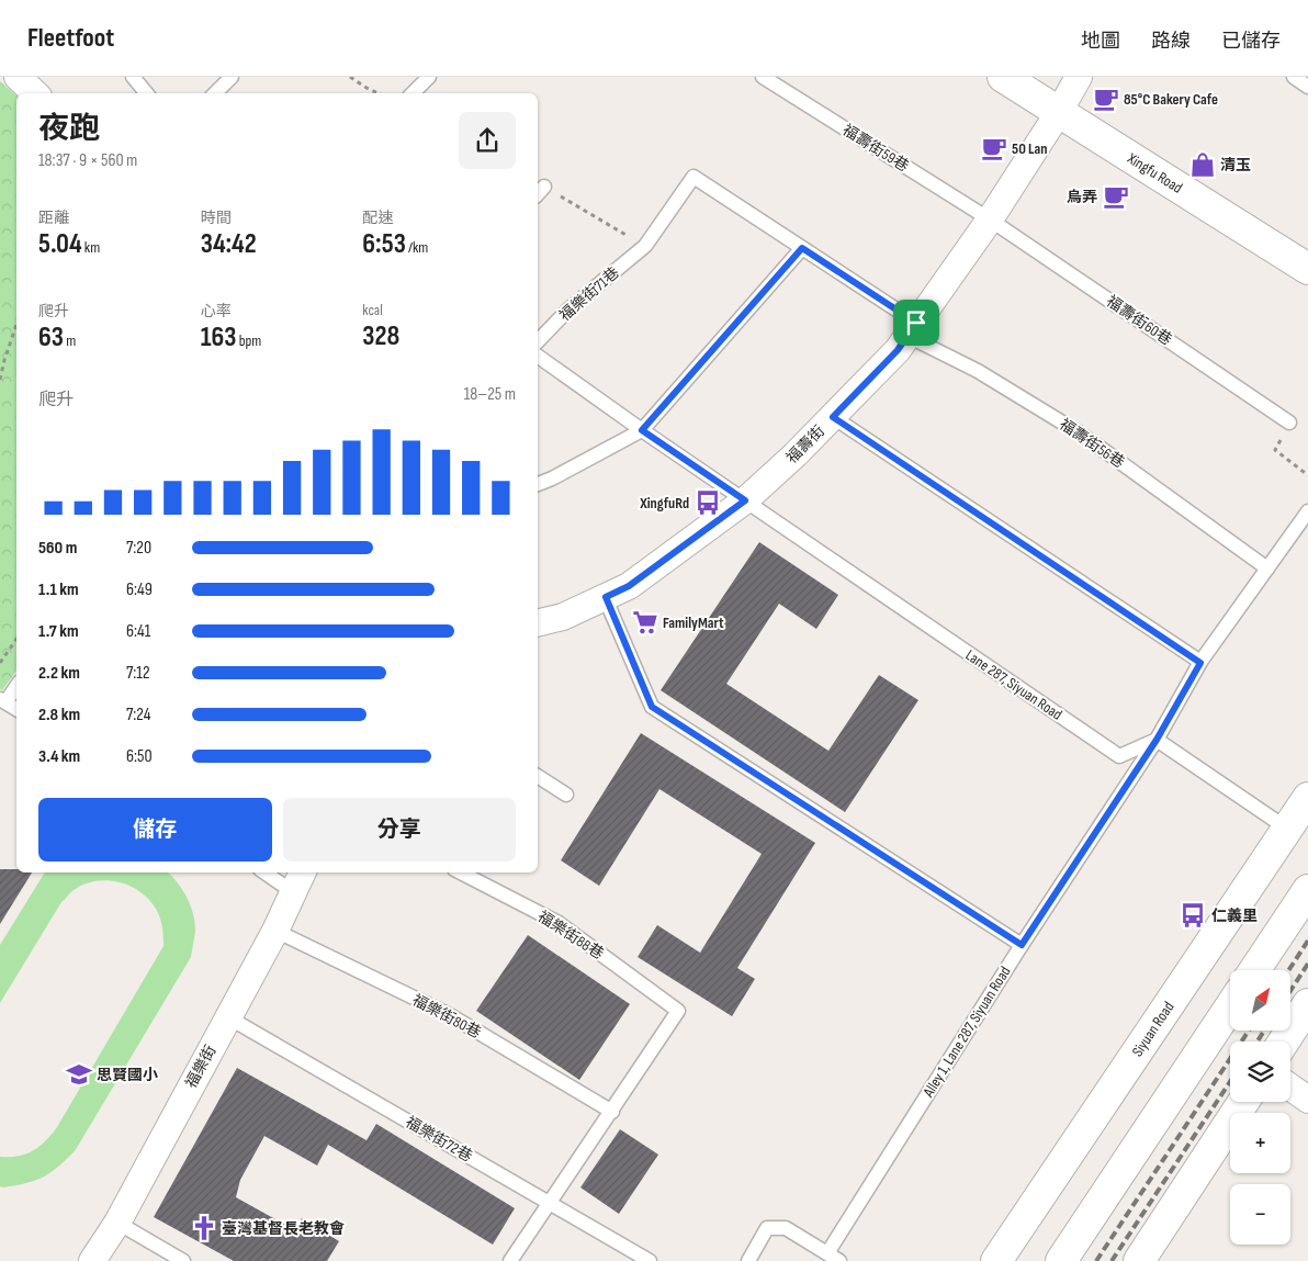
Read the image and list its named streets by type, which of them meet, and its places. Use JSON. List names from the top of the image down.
{
  "streets": {
    "main road": ["Xingfu Road", "Siyuan Road"],
    "street": ["福壽街", "福樂街"],
    "lane": [
      "福壽街59巷",
      "福樂街71巷",
      "福壽街60巷",
      "福壽街56巷",
      "Lane 287, Siyuan Road",
      "福樂街88巷",
      "福樂街80巷",
      "Alley 1, Lane 287, Siyuan Road",
      "福樂街72巷"
    ]
  },
  "crossings": [
    ["福壽街59巷", "福壽街60巷"],
    ["福壽街59巷", "福壽街"],
    ["Xingfu Road", "福壽街"],
    ["福樂街71巷", "福壽街56巷"],
    ["福壽街60巷", "福壽街"],
    ["福壽街56巷", "福壽街"],
    ["福壽街56巷", "Alley 1, Lane 287, Siyuan Road"],
    ["福壽街", "Lane 287, Siyuan Road"],
    ["Lane 287, Siyuan Road", "Alley 1, Lane 287, Siyuan Road"],
    ["福樂街88巷", "福樂街80巷"],
    ["福樂街80巷", "福樂街"],
    ["福樂街", "福樂街72巷"]
  ],
  "places": {
    "cafe": ["85°C Bakery Cafe", "50 Lan", "烏弄"],
    "shop": ["清玉"],
    "bus stop": ["XingfuRd", "仁義里"],
    "supermarket": ["FamilyMart"],
    "school or university": ["思賢國小"],
    "church": ["臺灣基督長老教會"]
  },
  "north": "top right",
  "page": {
    "header": "Fleetfoot",
    "nav": ["地圖", "路線", "已儲存"],
    "heading": ["夜跑", "18:37 · 9 × 560 m"],
    "stats": [
      ["距離", "5.04 km"],
      ["時間", "34:42"],
      ["配速", "6:53 /km"],
      ["爬升", "63 m"],
      ["心率", "163 bpm"],
      ["kcal", "328"]
    ],
    "chart": ["爬升", "18–25 m"],
    "list": [
      {
        "name": "560 m",
        "note": "7:20"
      },
      {
        "name": "1.1 km",
        "note": "6:49"
      },
      {
        "name": "1.7 km",
        "note": "6:41"
      },
      {
        "name": "2.2 km",
        "note": "7:12"
      },
      {
        "name": "2.8 km",
        "note": "7:24"
      },
      {
        "name": "3.4 km",
        "note": "6:50"
      }
    ],
    "buttons": ["儲存", "分享"],
    "map_buttons": ["+", "−"]
  }
}
